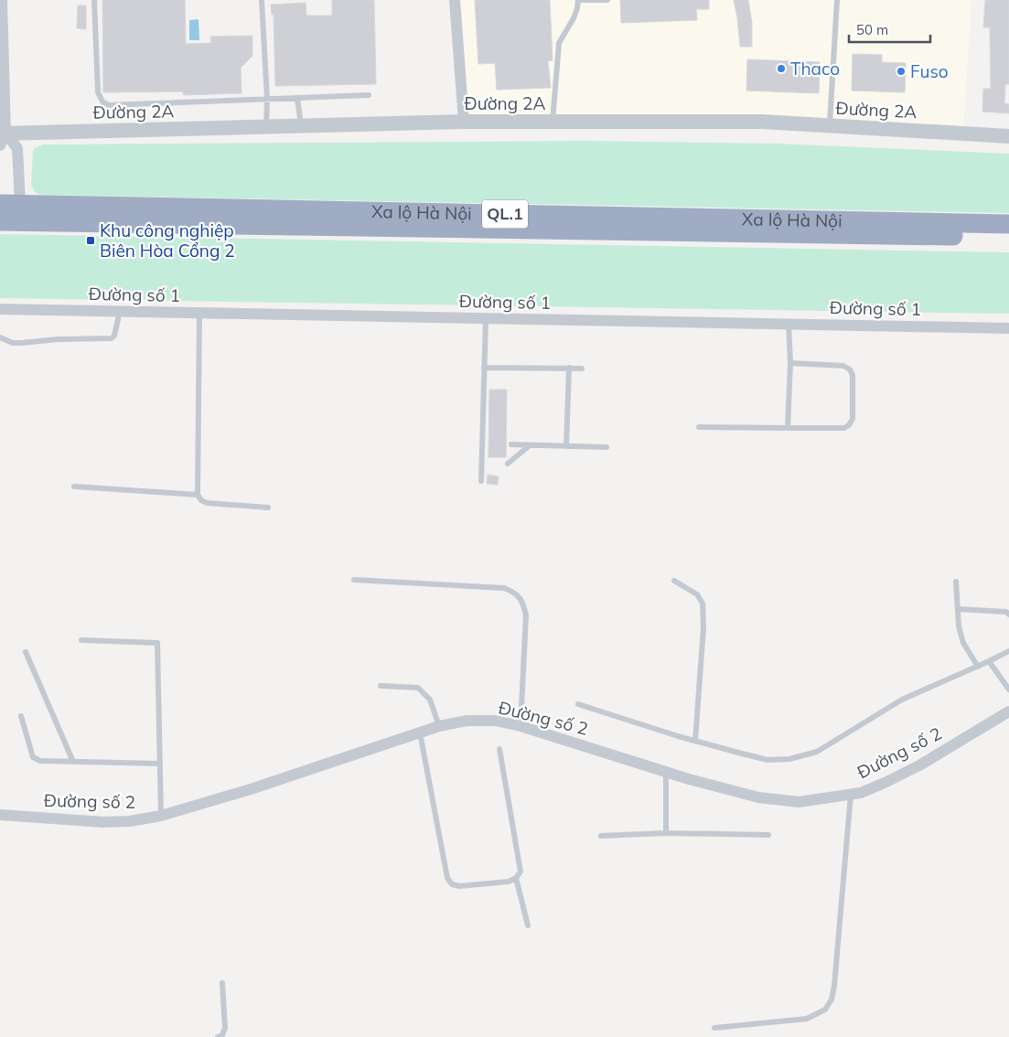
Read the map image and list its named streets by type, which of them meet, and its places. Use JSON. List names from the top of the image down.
{
  "streets": {
    "highway": ["Xa lộ Hà Nội", "QL.1"],
    "street": ["Đường 2A", "Đường số 1", "Đường số 2"]
  },
  "places": {
    "other": ["Thaco", "Fuso"],
    "transit": ["Khu công nghiệp Biên Hòa Cổng 2"]
  },
  "scale_bar": "50 m"
}
